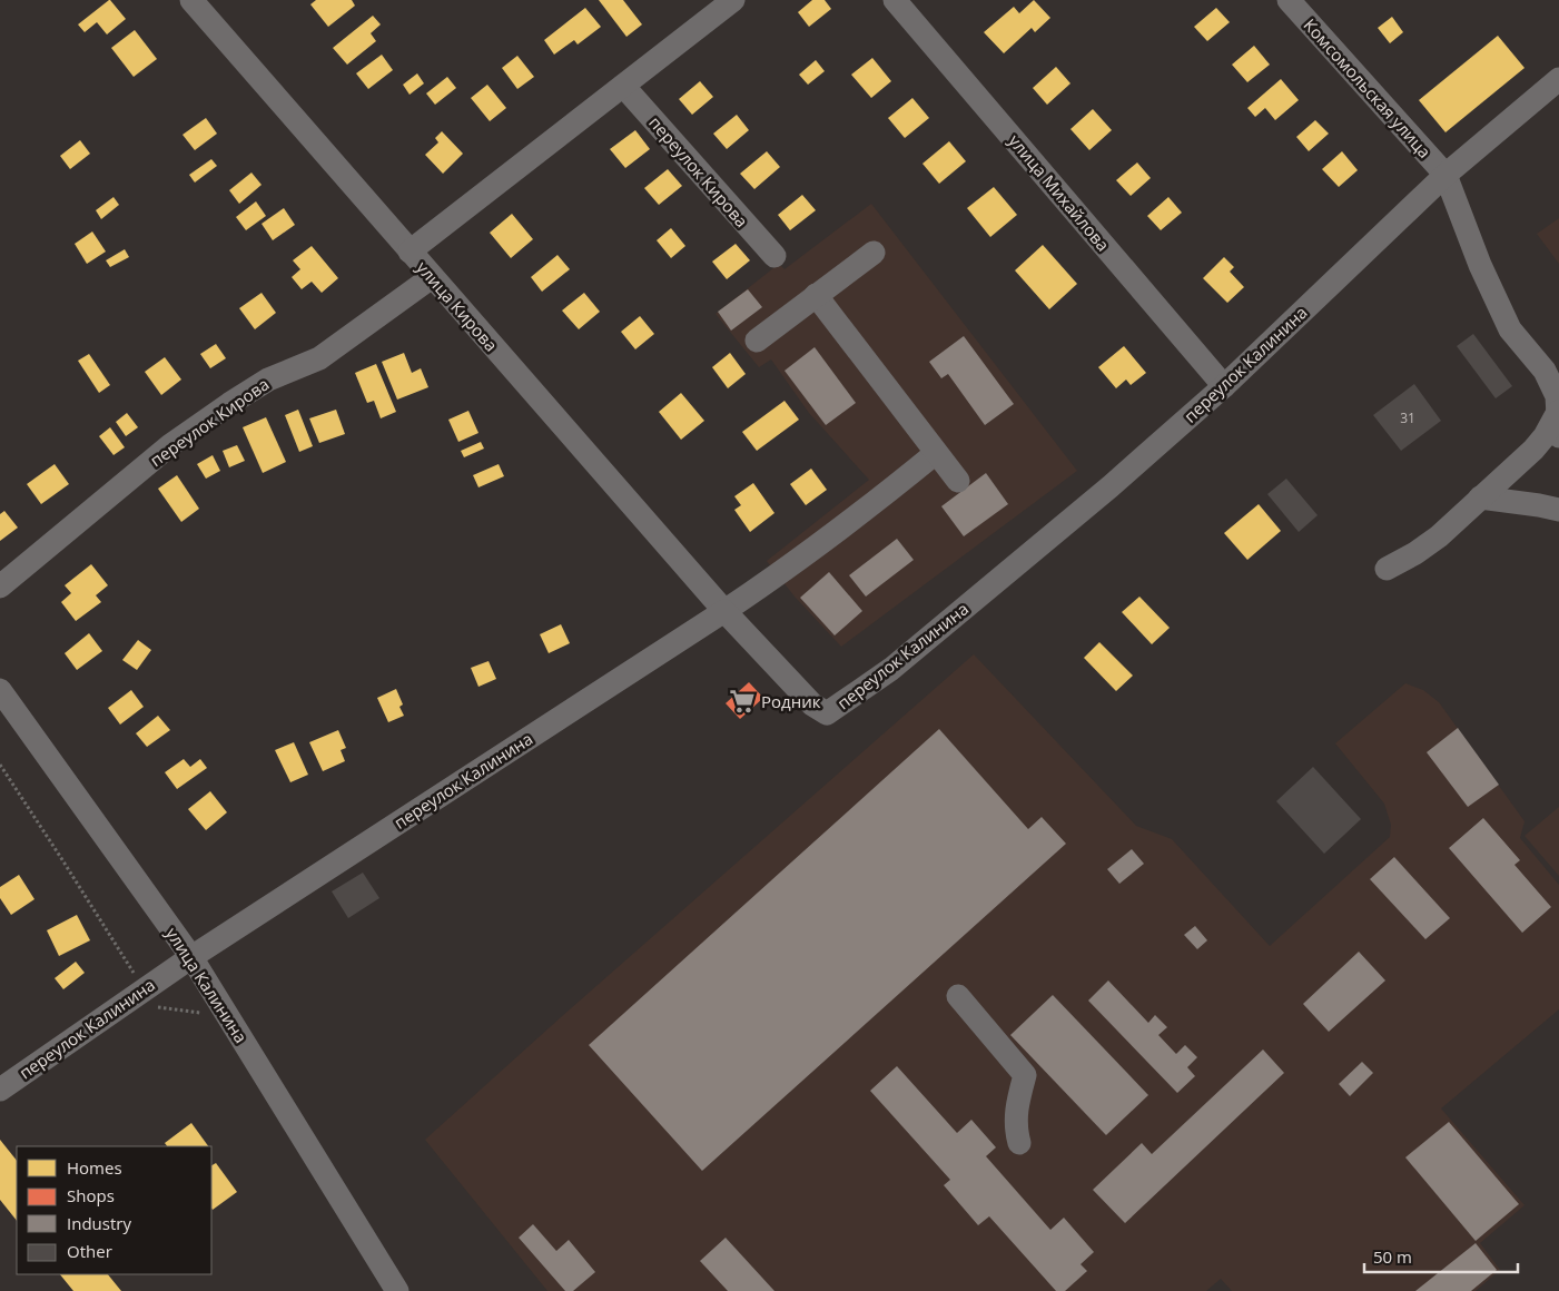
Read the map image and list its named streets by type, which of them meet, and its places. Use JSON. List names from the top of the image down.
{
  "streets": {
    "street": [
      "Комсомольская улица",
      "переулок Кирова",
      "улица Михайлова",
      "улица Кирова",
      "переулок Калинина",
      "улица Калинина"
    ]
  },
  "crossings": [
    ["Комсомольская улица", "переулок Калинина"],
    ["переулок Кирова", "улица Кирова"],
    ["улица Михайлова", "переулок Калинина"],
    ["улица Кирова", "переулок Калинина"],
    ["переулок Калинина", "улица Калинина"]
  ],
  "places": {
    "supermarket": ["Родник"]
  },
  "house_numbers": ["31"],
  "legend": [
    "Homes",
    "Shops",
    "Industry",
    "Other"
  ],
  "scale_bar": "50 m"
}
